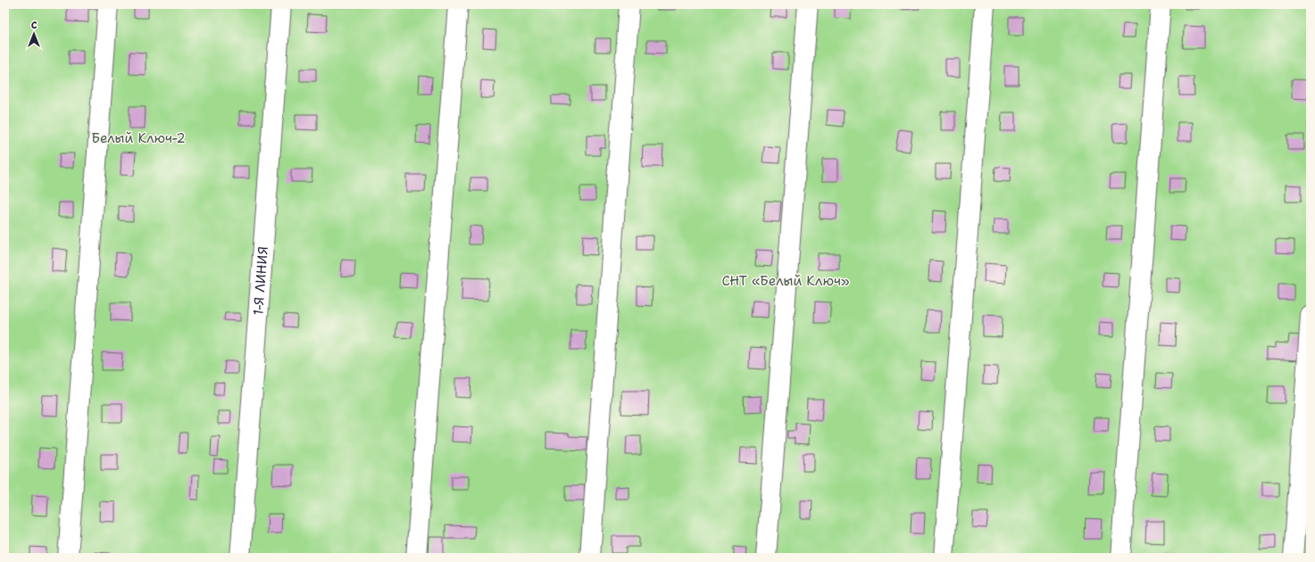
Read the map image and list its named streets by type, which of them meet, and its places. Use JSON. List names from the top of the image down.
{
  "streets": {
    "street": ["1-Я ЛИНИЯ"]
  },
  "parks": ["Белый Ключ-2", "СНТ «Белый Ключ»"],
  "north": "top"
}
